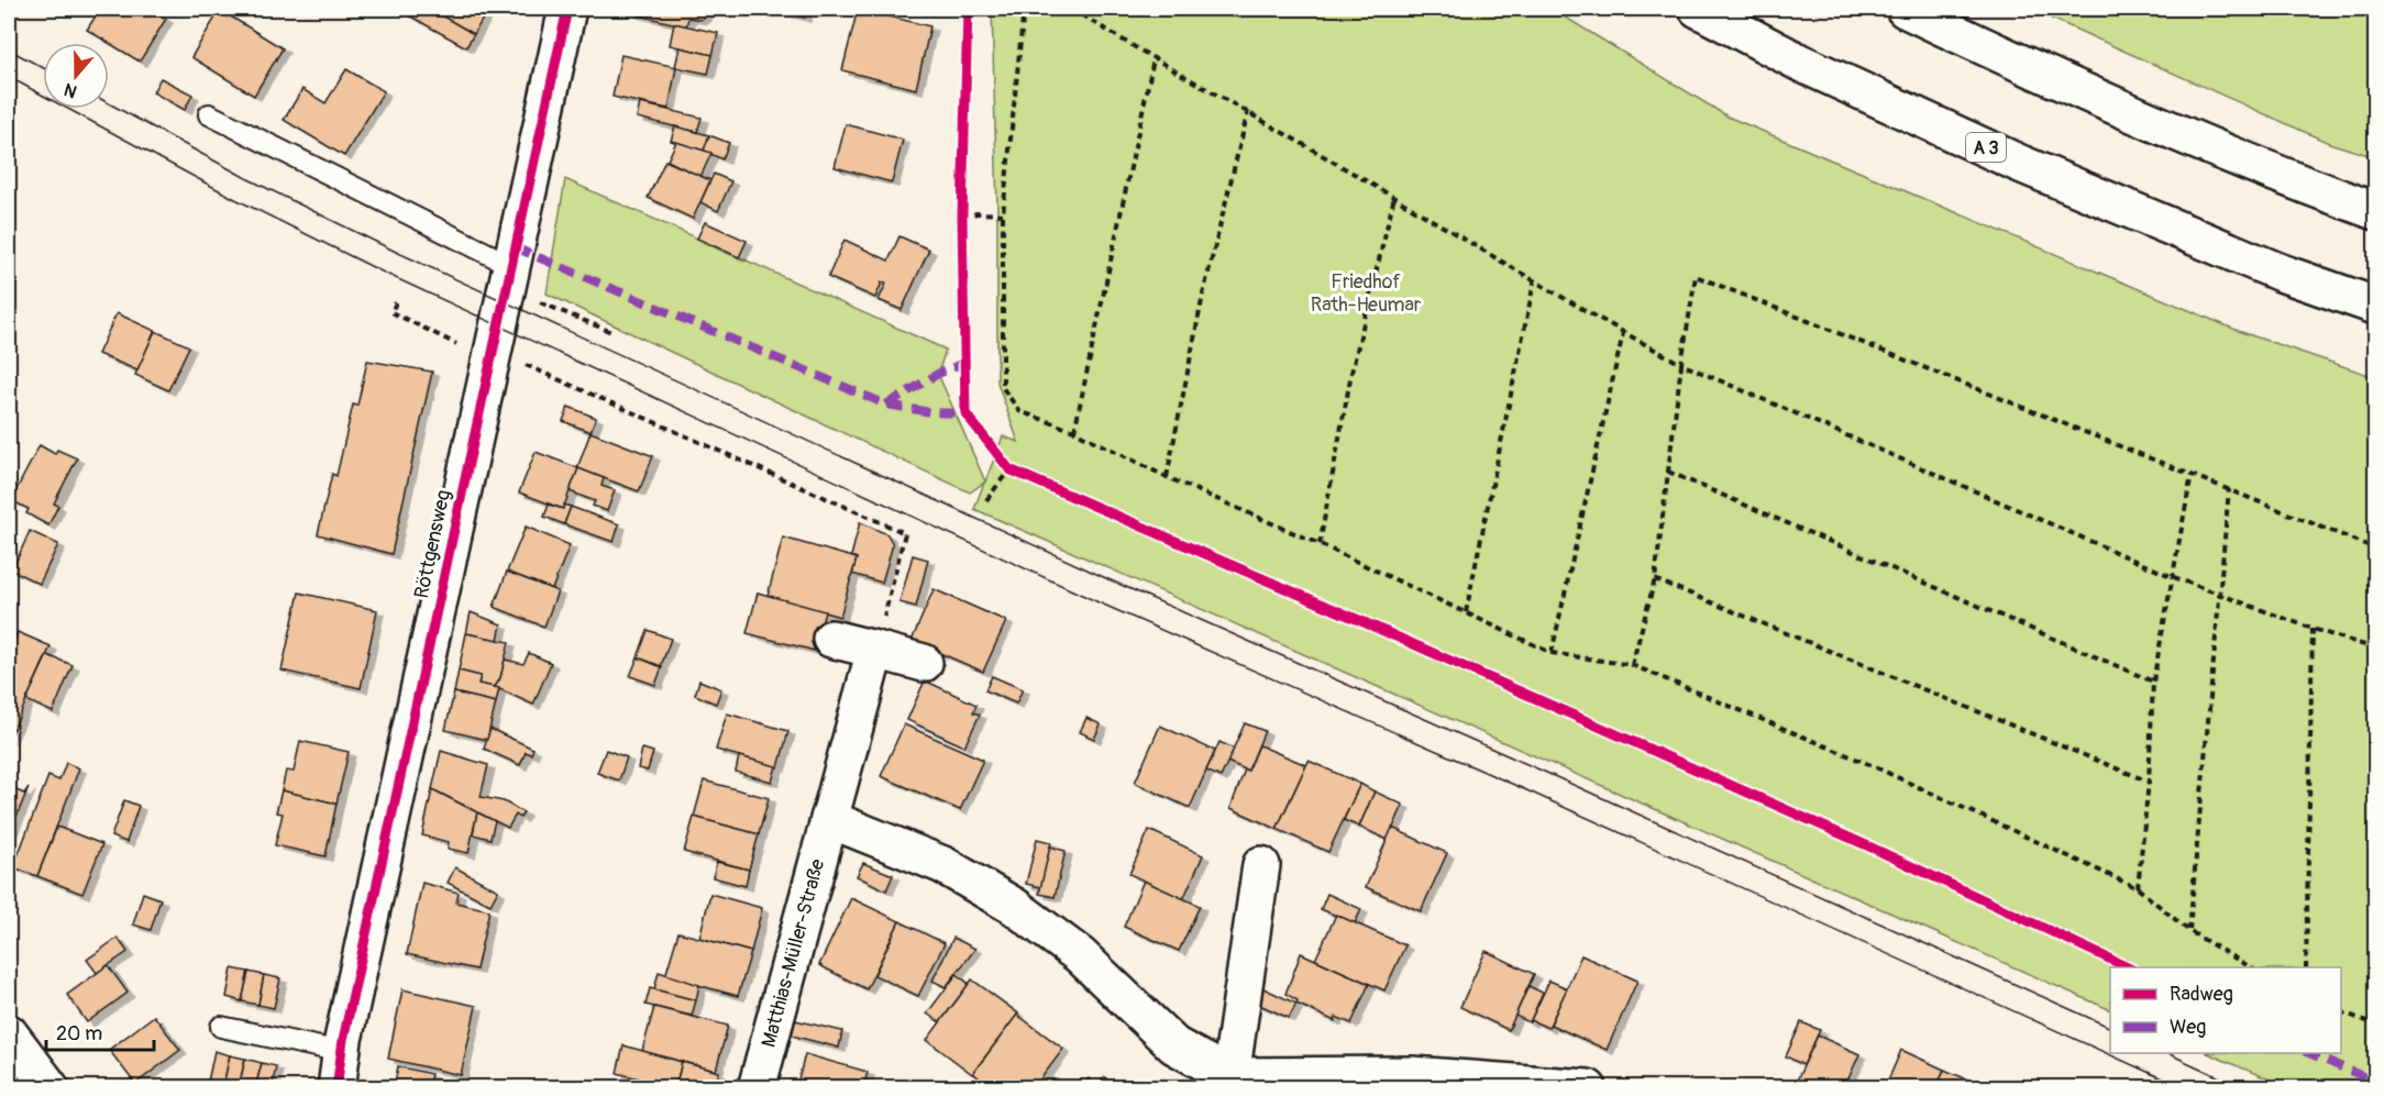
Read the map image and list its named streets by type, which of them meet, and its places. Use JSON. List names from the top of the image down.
{
  "streets": {
    "main road": ["A 3", "Röttgensweg", "Matthias-Müller-Straße"]
  },
  "parks": ["Friedhof Rath-Heumar"],
  "legend": ["Radweg", "Weg"],
  "scale_bar": "20 m",
  "north": "bottom"
}
